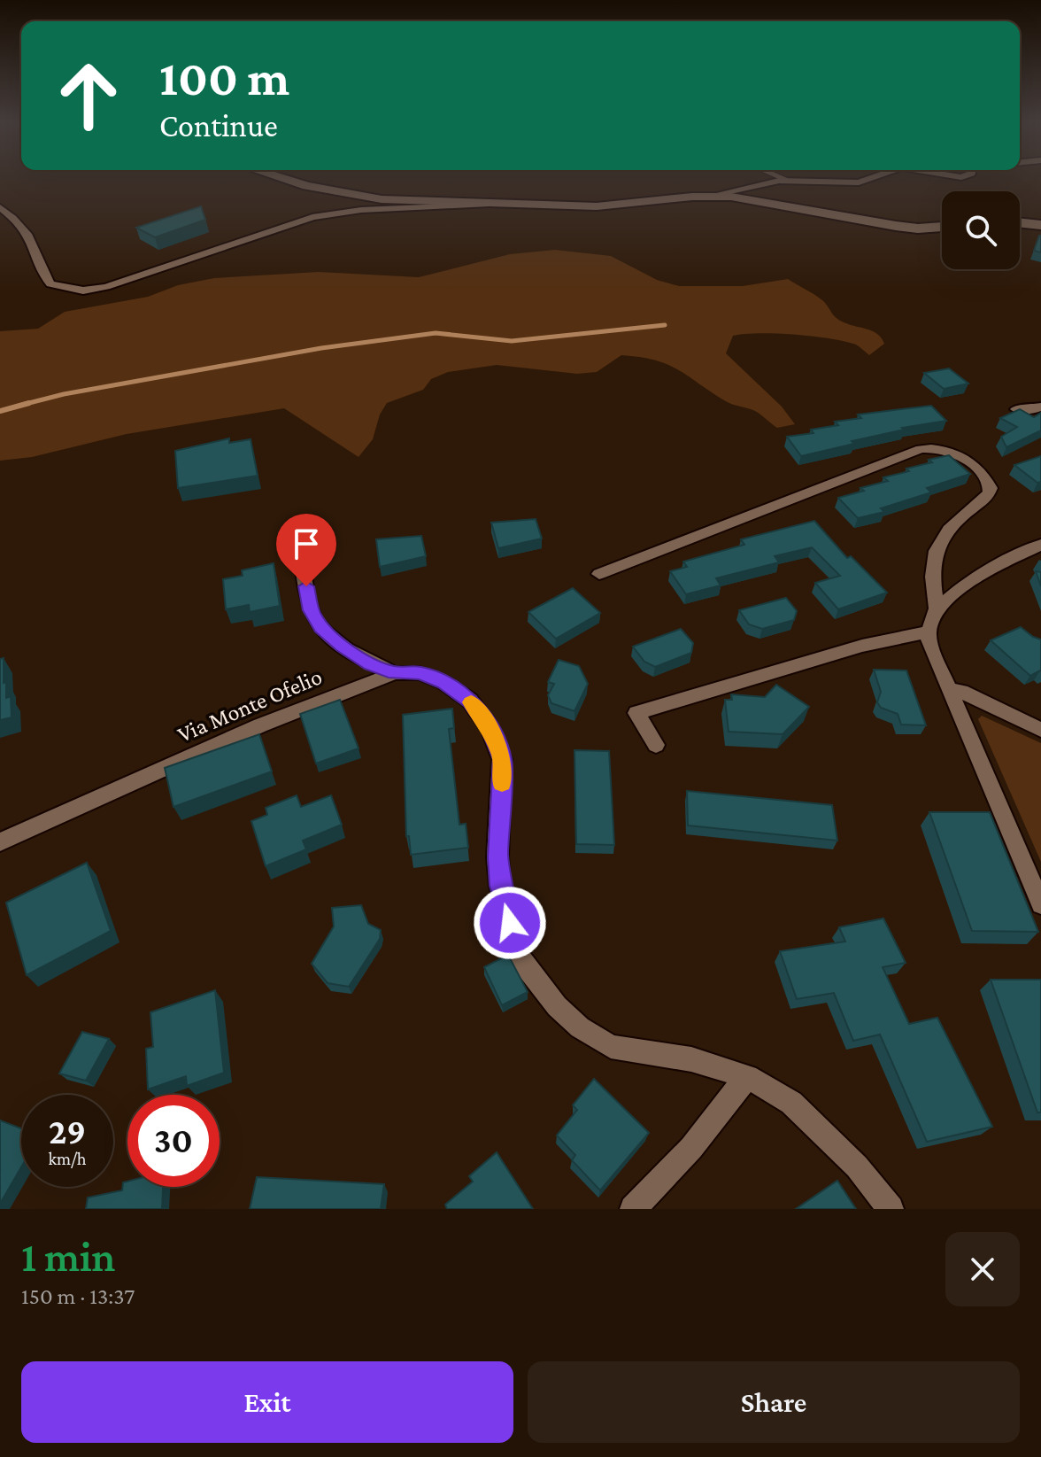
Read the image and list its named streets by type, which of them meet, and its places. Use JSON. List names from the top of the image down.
{
  "streets": {
    "street": ["Via Monte Ofelio"]
  },
  "page": {
    "turn": ["100 m", "Continue"],
    "speed": "29 km/h",
    "limit": "30",
    "heading": ["1 min", "150 m · 13:37"],
    "buttons": ["Exit", "Share"]
  }
}
